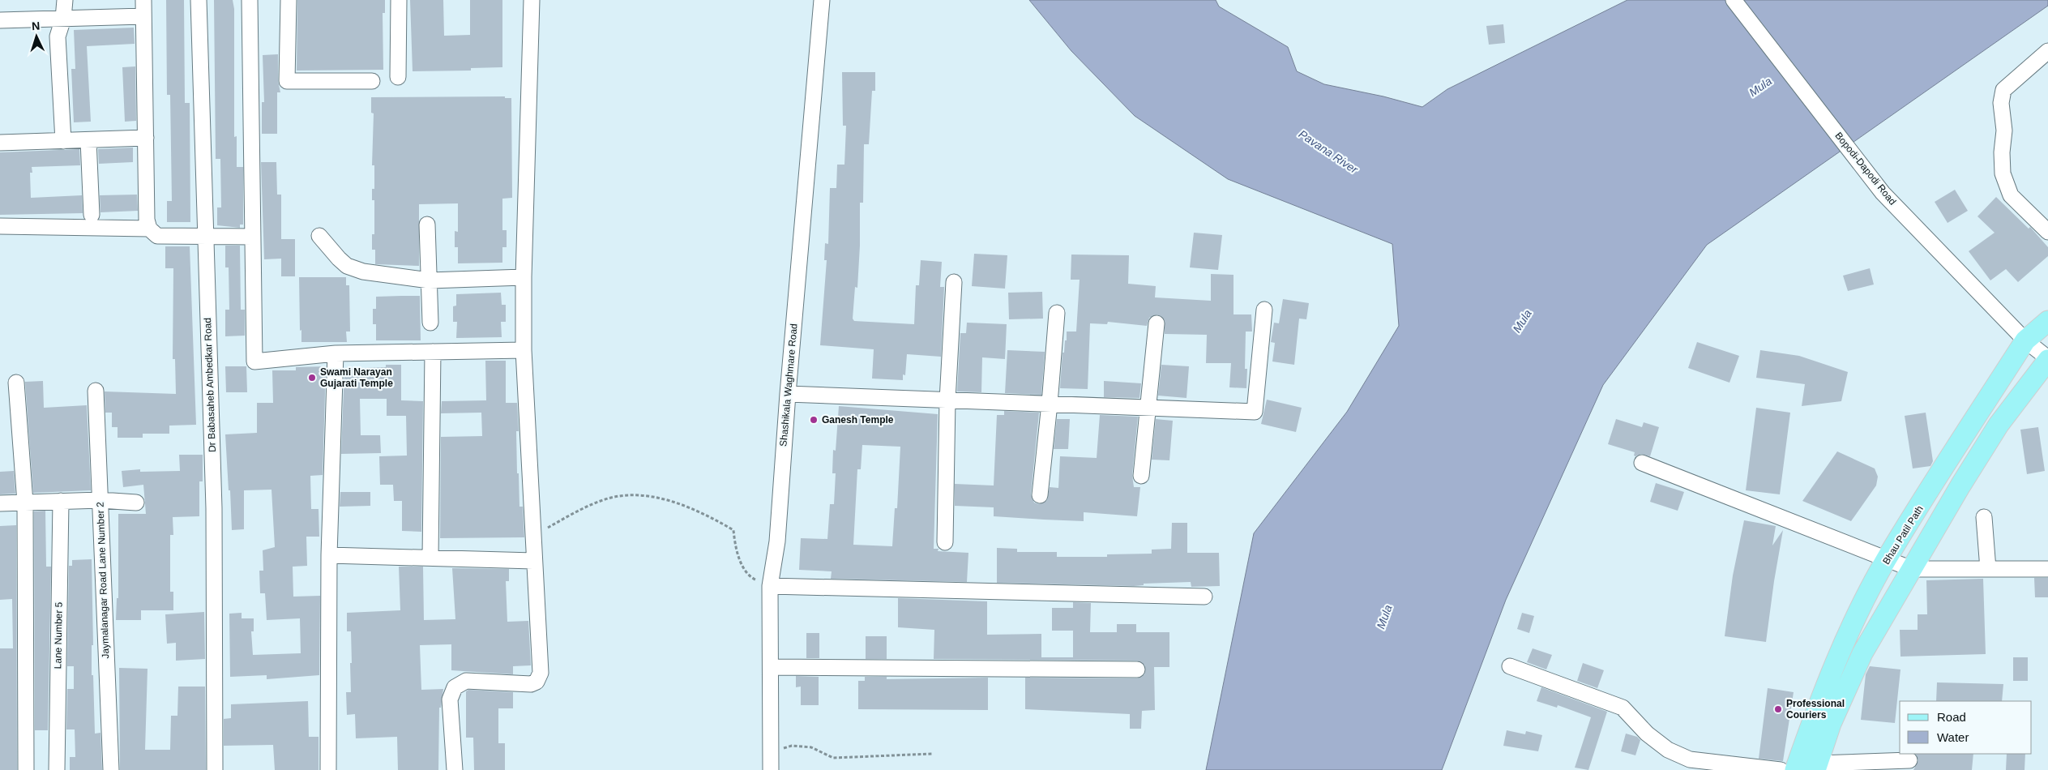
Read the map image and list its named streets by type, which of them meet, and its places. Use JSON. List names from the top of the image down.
{
  "streets": {
    "main road": ["Bhau Patil Path"],
    "street": [
      "Bopodi-Dapodi Road",
      "Dr Babasaheb Ambedkar Road",
      "Shashikala Waghmare Road",
      "Jaymalanagar Road Lane Number 2",
      "Lane Number 5"
    ]
  },
  "crossings": [
    ["Bopodi-Dapodi Road", "Bhau Patil Path"]
  ],
  "water": ["Mula", "Pavana River"],
  "places": ["Swami Narayan Gujarati Temple", "Ganesh Temple", "Professional Couriers"],
  "legend": ["Road", "Water"],
  "north": "top"
}
